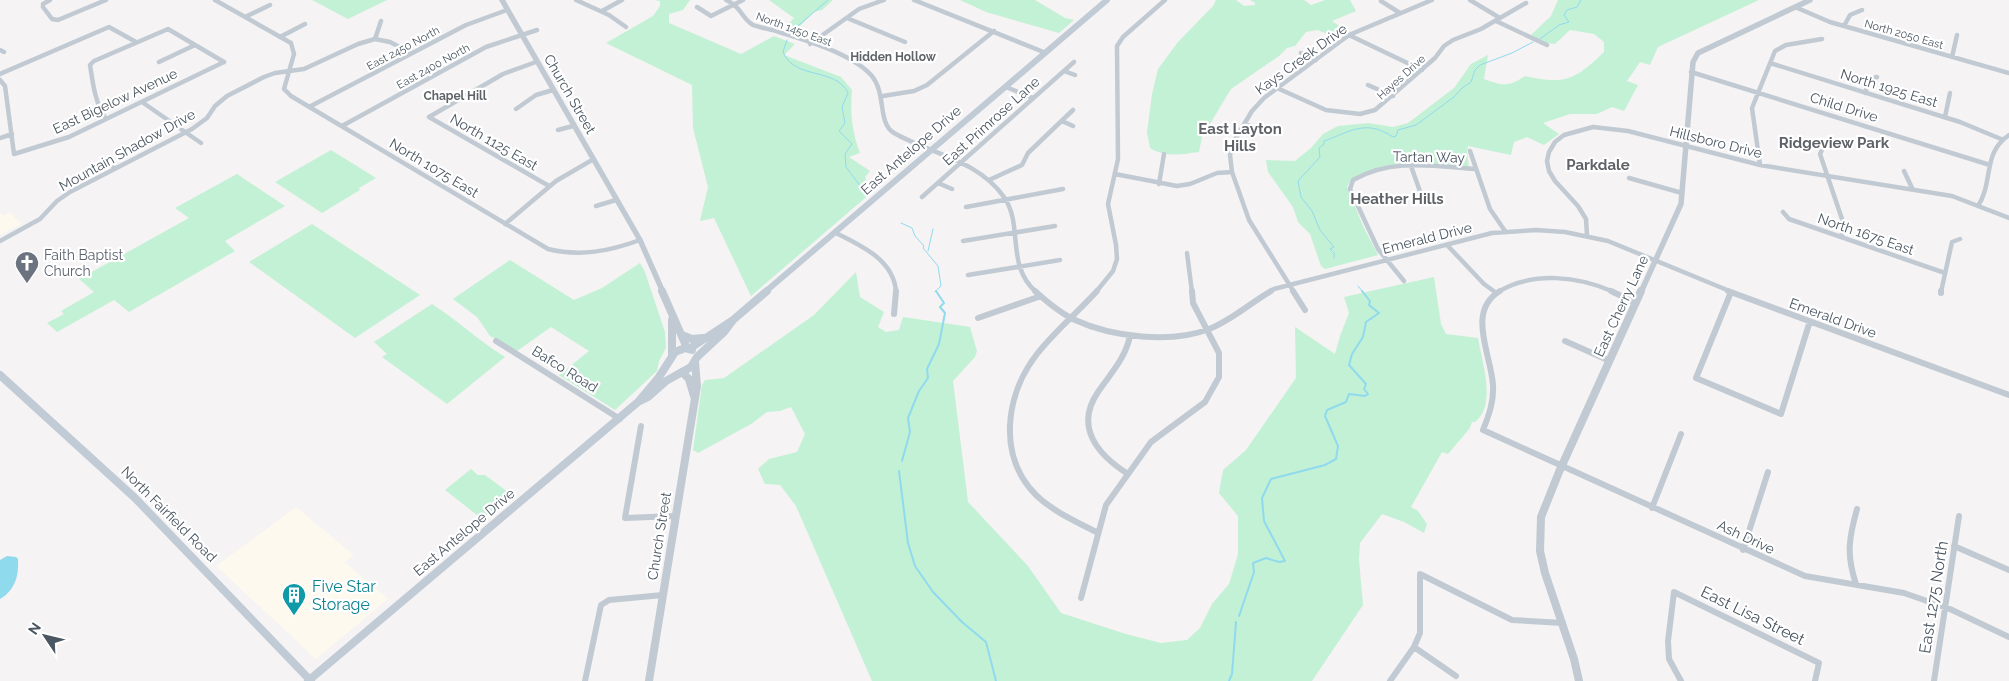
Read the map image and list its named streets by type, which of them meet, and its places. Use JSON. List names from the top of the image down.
{
  "streets": {
    "main road": ["East Antelope Drive", "North Fairfield Road"],
    "street": [
      "North 1450 East",
      "North 2050 East",
      "East 2450 North",
      "Kays Creek Drive",
      "East 2400 North",
      "Hayes Drive",
      "North 1925 East",
      "Church Street",
      "East Bigelow Avenue",
      "Child Drive",
      "East Primrose Lane",
      "North 1125 East",
      "Hillsboro Drive",
      "Mountain Shadow Drive",
      "Tartan Way",
      "North 1075 East",
      "North 1675 East",
      "Emerald Drive",
      "East Cherry Lane",
      "Bafco Road",
      "Ash Drive",
      "East 1275 North",
      "East Lisa Street"
    ]
  },
  "crossings": [
    ["North 2050 East", "East Cherry Lane"],
    ["East 2450 North", "Church Street"],
    ["East 2450 North", "North 1075 East"],
    ["Kays Creek Drive", "Hayes Drive"],
    ["Kays Creek Drive", "Emerald Drive"],
    ["East 2400 North", "Church Street"],
    ["East 2400 North", "North 1075 East"],
    ["Church Street", "North 1125 East"],
    ["Church Street", "East Antelope Drive"],
    ["Church Street", "North 1075 East"],
    ["Child Drive", "East Cherry Lane"],
    ["East Primrose Lane", "Emerald Drive"],
    ["Hillsboro Drive", "Emerald Drive"],
    ["Hillsboro Drive", "East Cherry Lane"],
    ["Mountain Shadow Drive", "North 1075 East"],
    ["East Antelope Drive", "Emerald Drive"],
    ["East Antelope Drive", "Bafco Road"],
    ["East Antelope Drive", "North Fairfield Road"],
    ["Tartan Way", "Emerald Drive"],
    ["Emerald Drive", "East Cherry Lane"],
    ["East Cherry Lane", "Ash Drive"],
    ["Ash Drive", "East 1275 North"]
  ],
  "districts": [
    "Hidden Hollow",
    "Chapel Hill",
    "East Layton Hills",
    "Ridgeview Park",
    "Parkdale",
    "Heather Hills"
  ],
  "places": {
    "church": ["Faith Baptist Church"],
    "building": ["Five Star Storage"]
  },
  "north": "top left"
}
